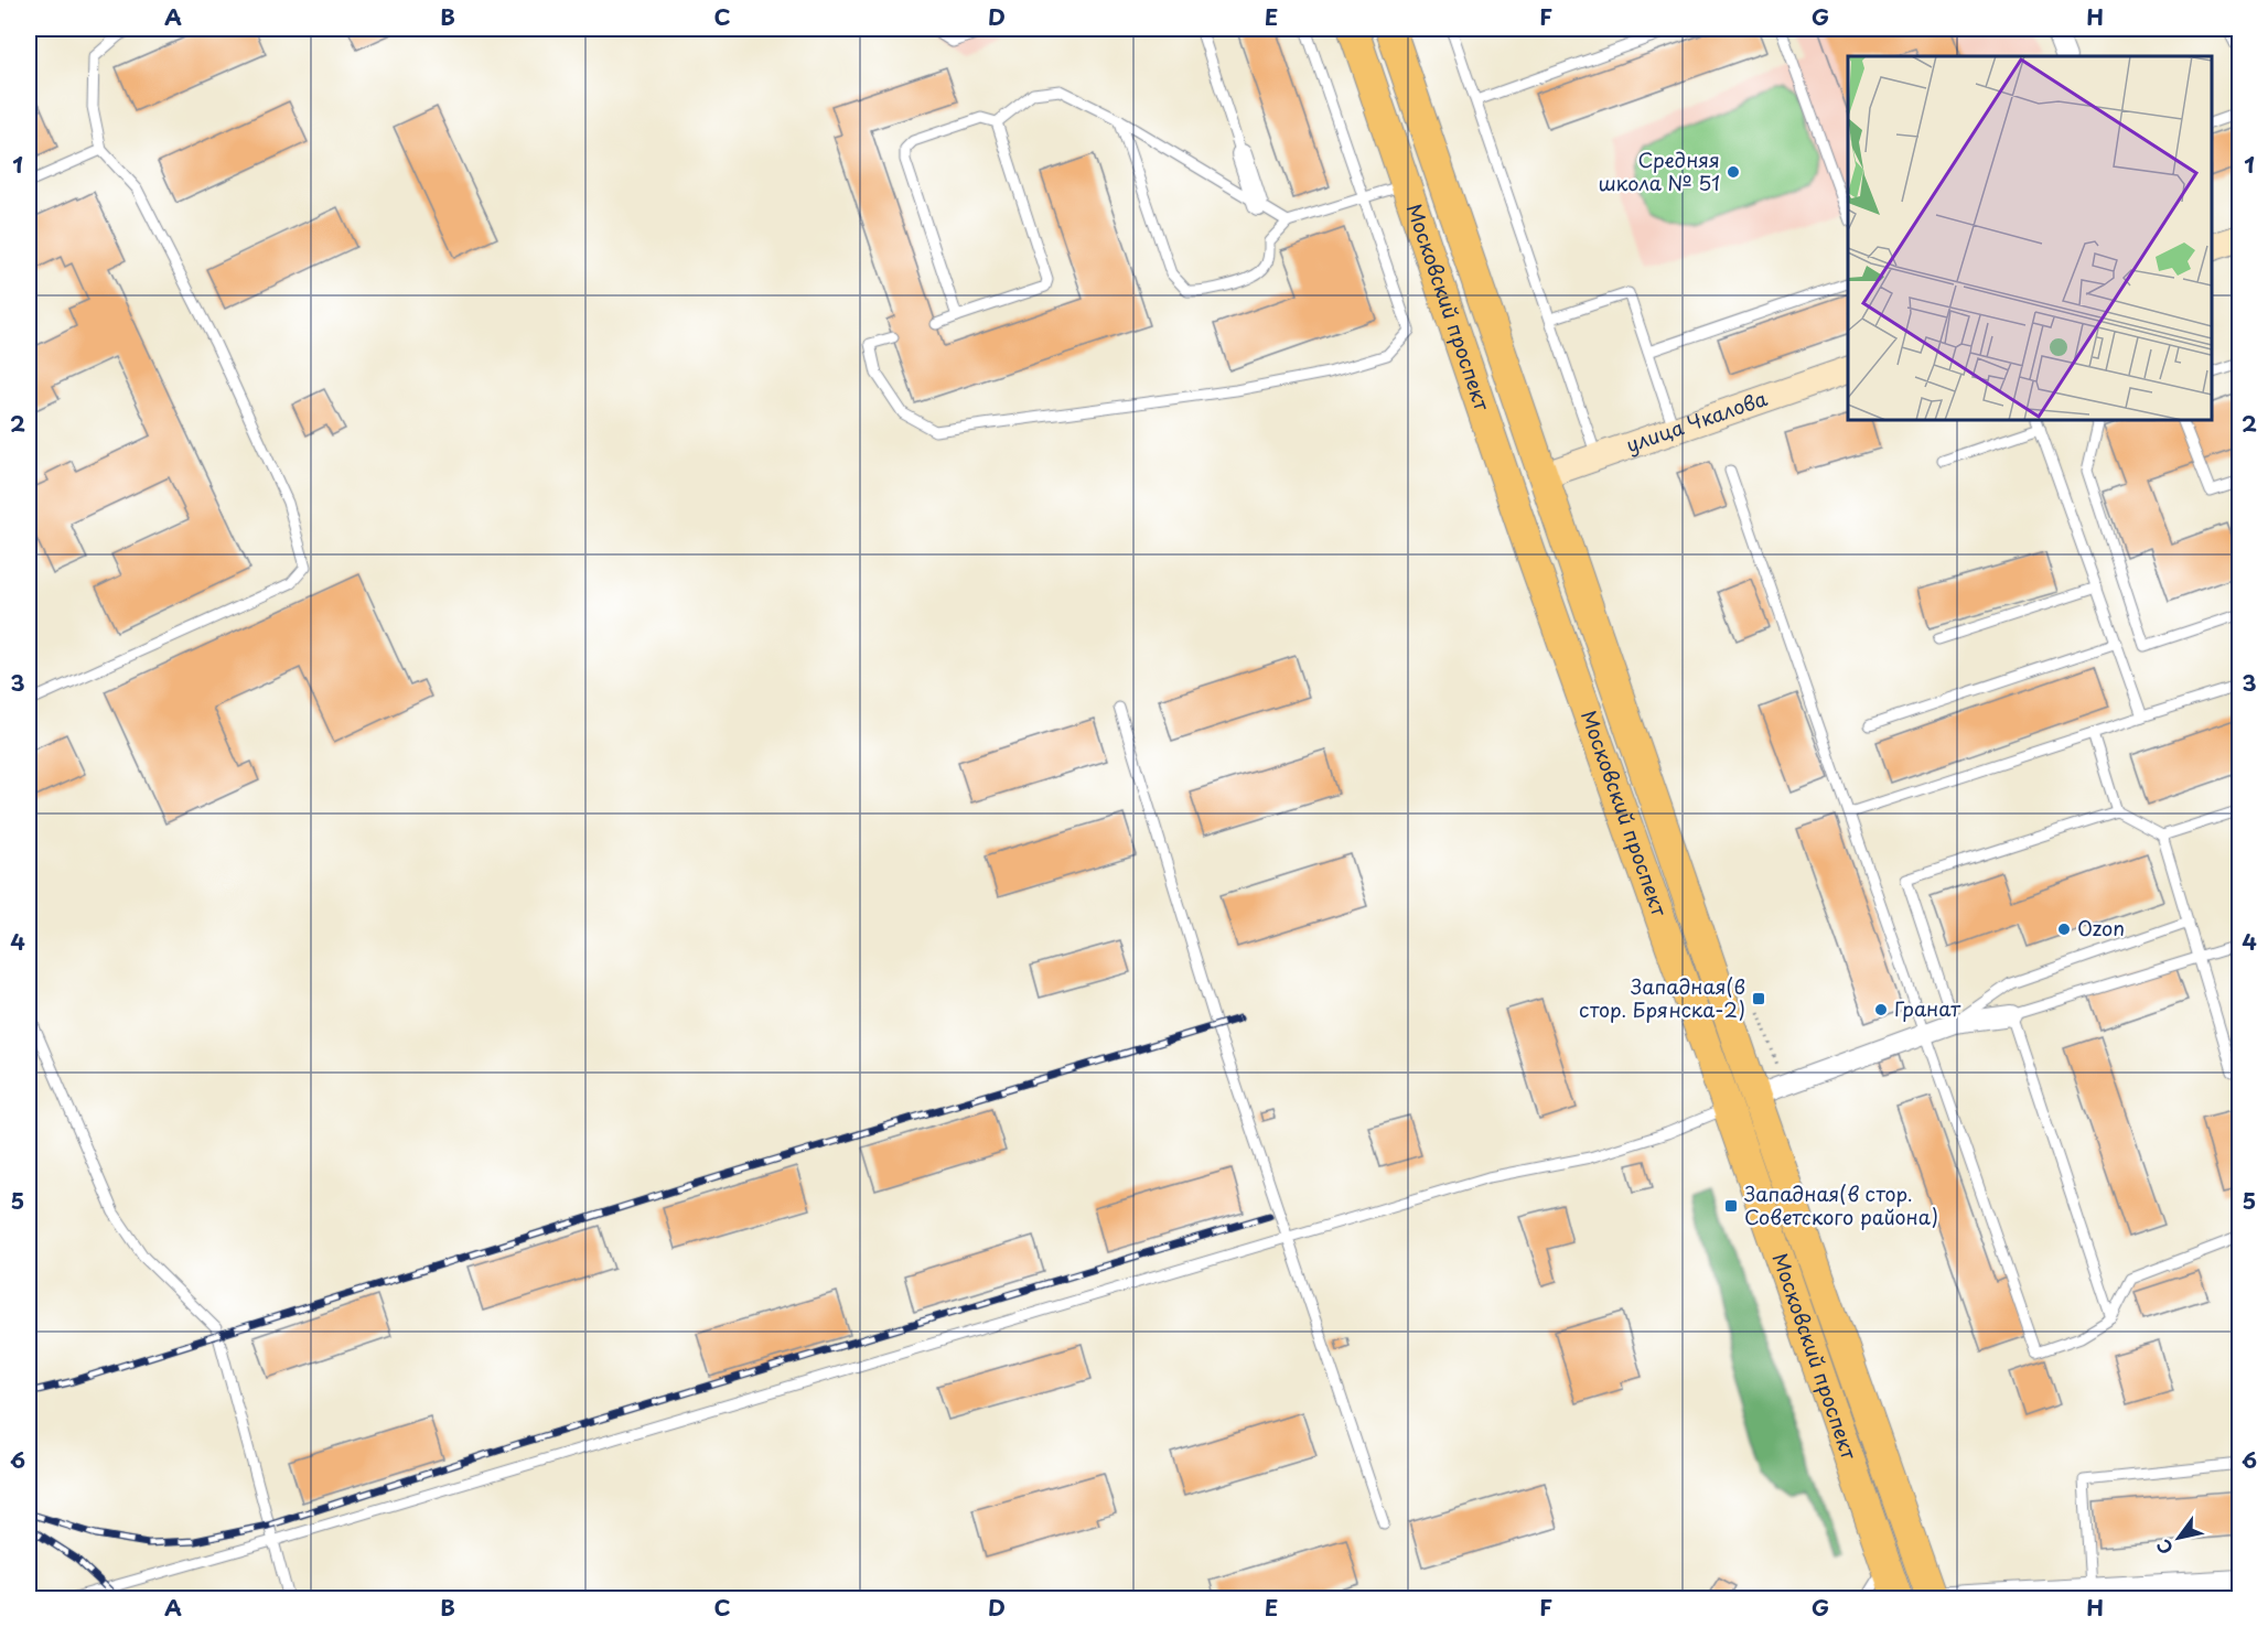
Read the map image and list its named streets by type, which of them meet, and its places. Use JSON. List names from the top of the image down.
{
  "streets": {
    "main road": ["Московский проспект"],
    "street": ["улица Чкалова"]
  },
  "crossings": [
    ["Московский проспект", "улица Чкалова"]
  ],
  "places": {
    "other": ["Средняя школа № 51", "Ozon", "Гранат"],
    "transit": ["Западная(в стор. Брянска-2)", "Западная(в стор. Советского района)"]
  },
  "north": "bottom left",
  "grid": {
    "columns": [
      "A",
      "B",
      "C",
      "D",
      "E",
      "F",
      "G",
      "H"
    ],
    "rows": [
      "1",
      "2",
      "3",
      "4",
      "5",
      "6"
    ]
  }
}
